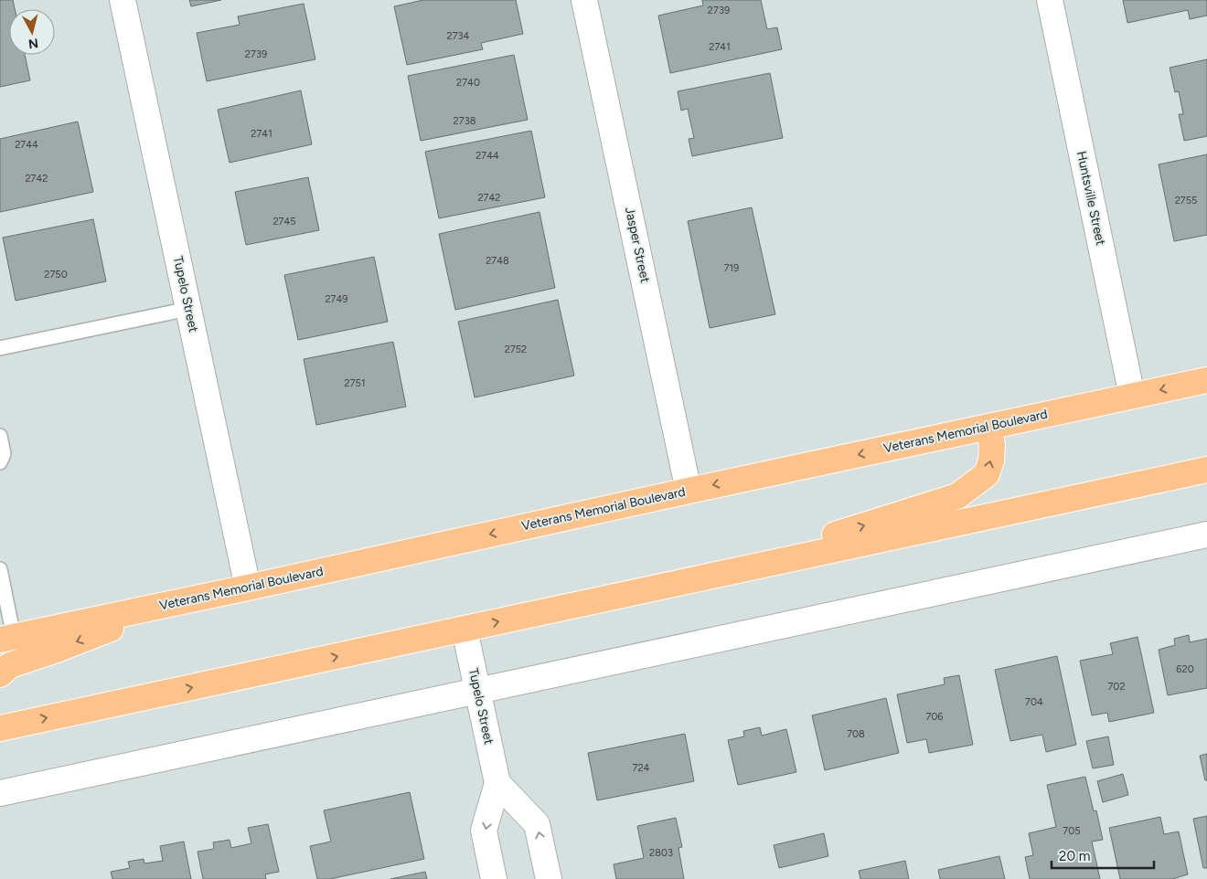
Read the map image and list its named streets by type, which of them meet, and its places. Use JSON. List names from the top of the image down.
{
  "streets": {
    "main road": ["Veterans Memorial Boulevard"],
    "street": ["Huntsville Street", "Jasper Street", "Tupelo Street"]
  },
  "crossings": [
    ["Huntsville Street", "Veterans Memorial Boulevard"],
    ["Jasper Street", "Veterans Memorial Boulevard"],
    ["Tupelo Street", "Veterans Memorial Boulevard"]
  ],
  "house_numbers": [
    "2739",
    "2734",
    "2741",
    "2739",
    "2740",
    "2738",
    "2741",
    "2744",
    "2744",
    "2742",
    "2742",
    "2755",
    "2745",
    "2748",
    "719",
    "2750",
    "2749",
    "2752",
    "2751",
    "620",
    "702",
    "704",
    "706",
    "708",
    "724",
    "705",
    "2803"
  ],
  "scale_bar": "20 m",
  "north": "bottom"
}
